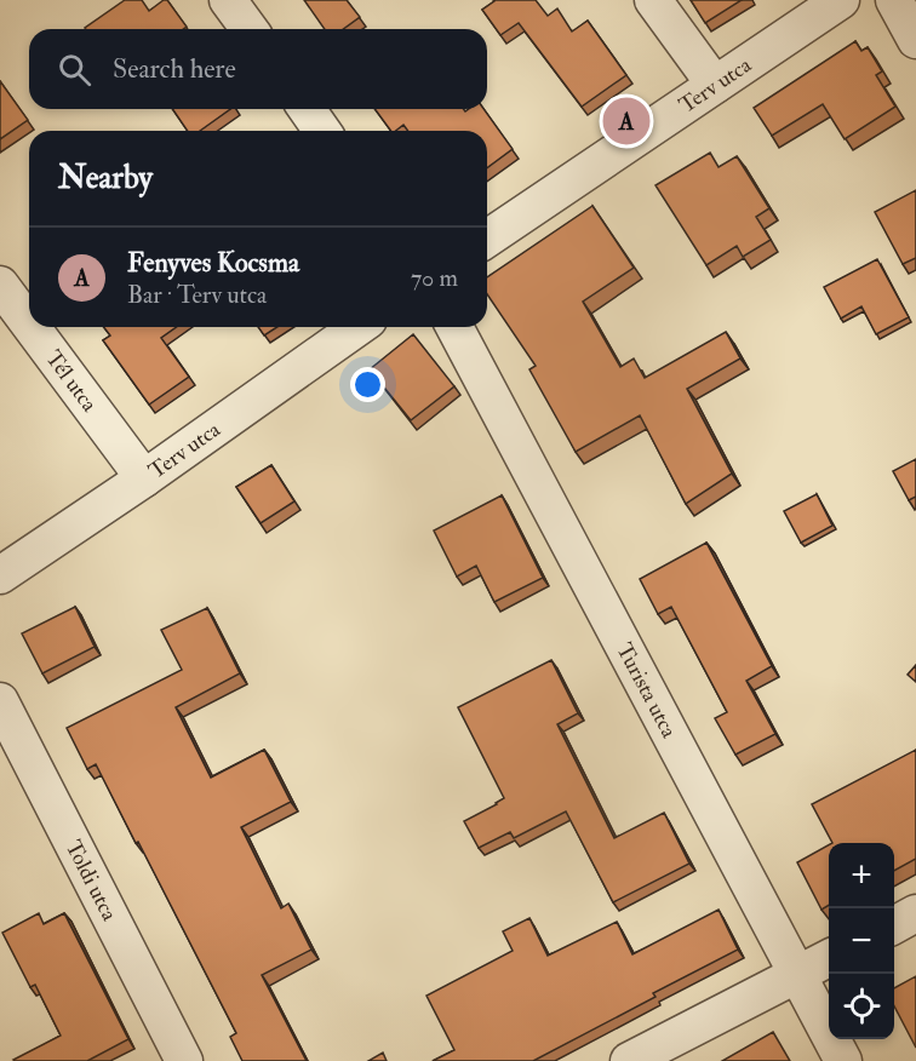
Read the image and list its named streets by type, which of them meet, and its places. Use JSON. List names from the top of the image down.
{
  "streets": {
    "street": [
      "Terv utca",
      "Tél utca",
      "Turista utca",
      "Toldi utca"
    ]
  },
  "crossings": [
    ["Terv utca", "Tél utca"]
  ],
  "page": {
    "search": "Search here",
    "pins": "A",
    "heading": "Nearby",
    "list": [
      {
        "mark": "A",
        "name": "Fenyves Kocsma",
        "note": "Bar · Terv utca",
        "value": "70 m"
      }
    ],
    "map_buttons": ["+", "−"]
  }
}
